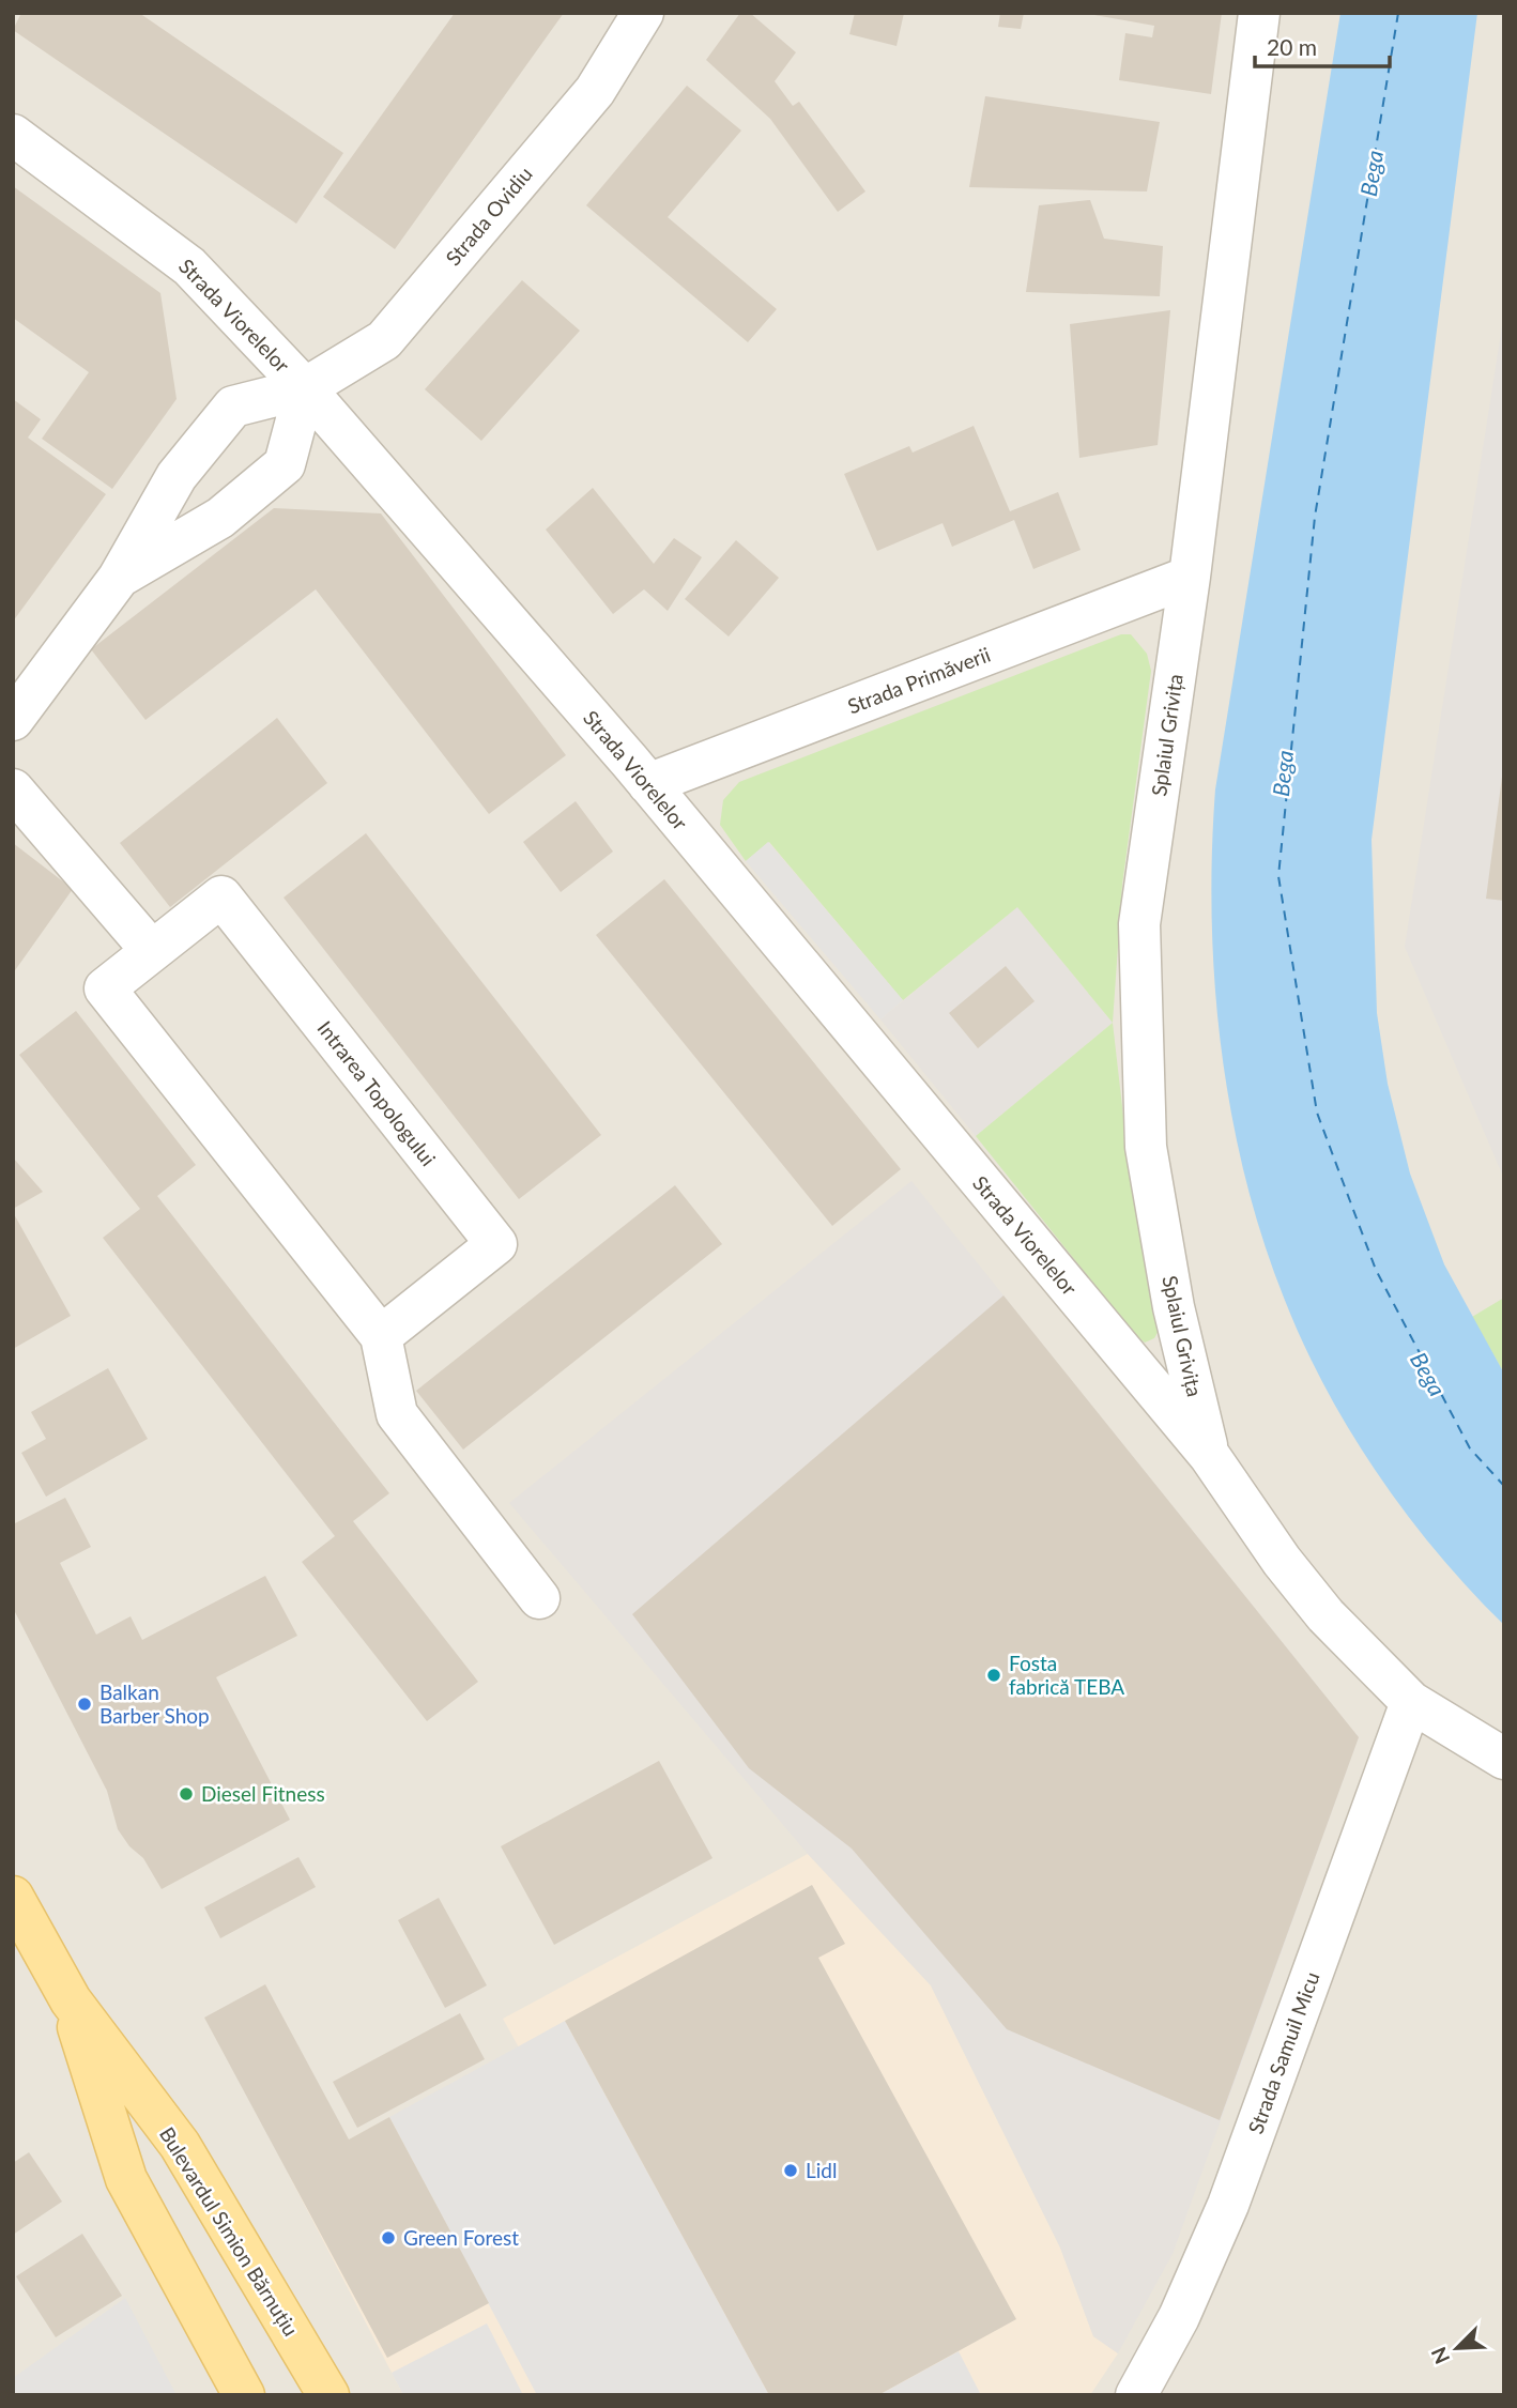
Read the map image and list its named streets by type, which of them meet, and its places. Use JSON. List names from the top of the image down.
{
  "streets": {
    "main road": ["Bulevardul Simion Bărnuțiu"],
    "street": [
      "Strada Ovidiu",
      "Strada Viorelelor",
      "Strada Primăverii",
      "Splaiul Grivița",
      "Intrarea Topologului",
      "Strada Samuil Micu"
    ]
  },
  "crossings": [
    ["Strada Ovidiu", "Strada Viorelelor"],
    ["Strada Viorelelor", "Strada Primăverii"],
    ["Strada Viorelelor", "Splaiul Grivița"],
    ["Strada Viorelelor", "Strada Samuil Micu"],
    ["Strada Primăverii", "Splaiul Grivița"]
  ],
  "water": ["Bega"],
  "places": [
    "Fosta fabrică TEBA",
    "Balkan Barber Shop",
    "Diesel Fitness",
    "Lidl",
    "Green Forest"
  ],
  "scale_bar": "20 m",
  "north": "bottom left"
}
